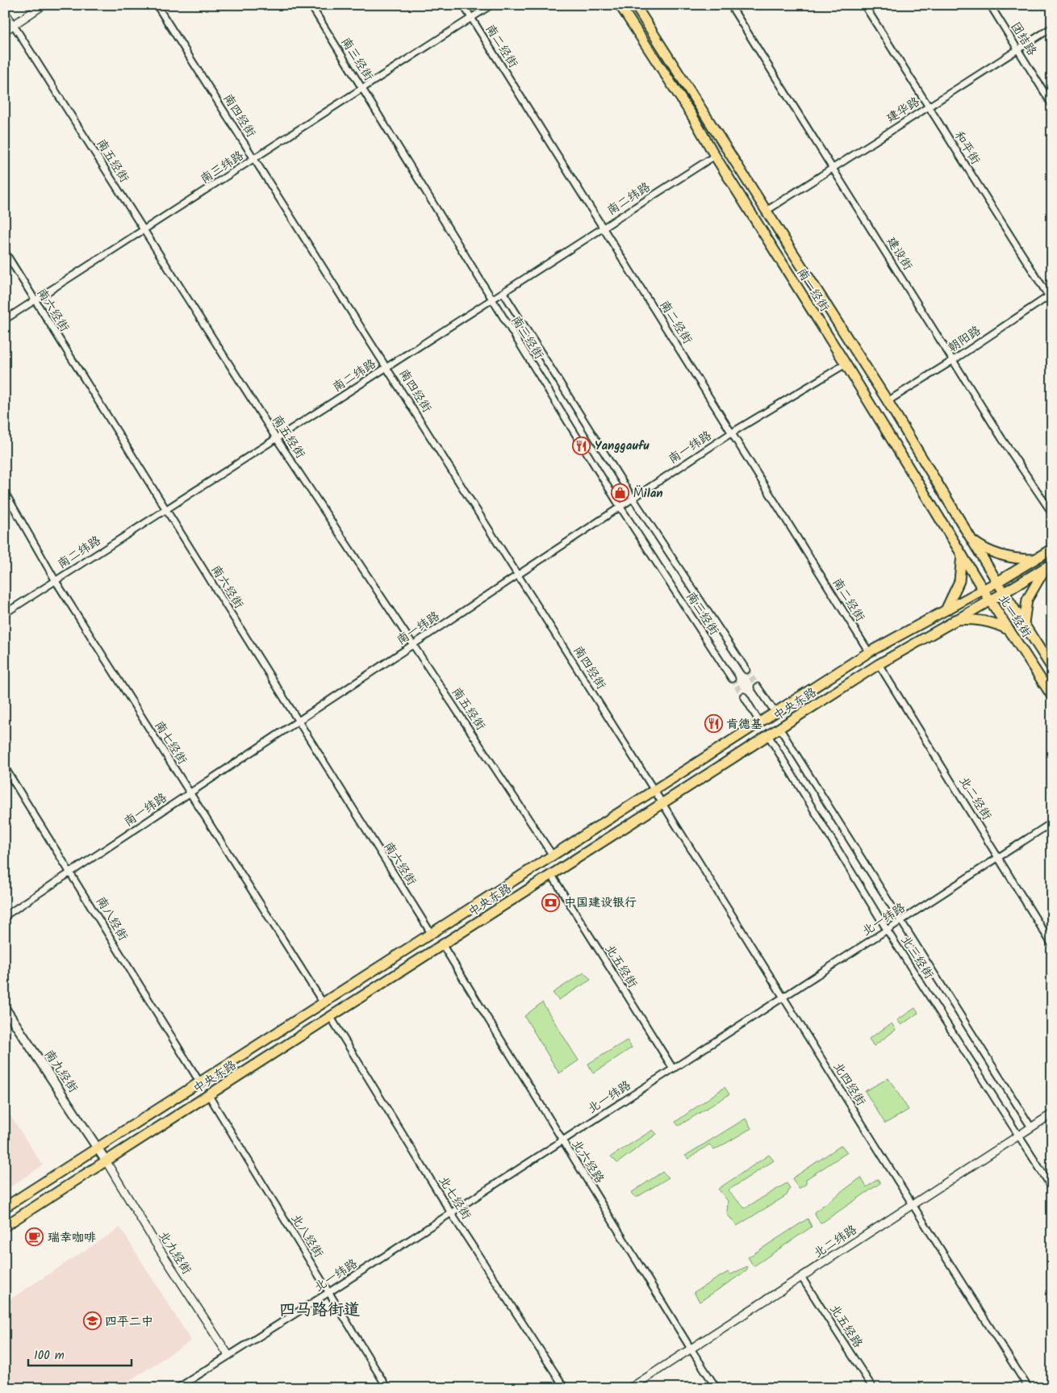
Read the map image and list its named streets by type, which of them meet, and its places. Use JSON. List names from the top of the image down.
{
  "streets": {
    "main road": [
      "南一经街",
      "北一经街",
      "中央东路",
      "南九经街"
    ],
    "street": [
      "团结路",
      "南二经街",
      "南三经街",
      "建华路",
      "南四经街",
      "和平街",
      "南五经街",
      "南三纬路",
      "南二纬路",
      "建设街",
      "南六经街",
      "朝阳路",
      "南一纬路",
      "南七经街",
      "北二经街",
      "南八经街",
      "北一纬路",
      "北三经街",
      "北五经街",
      "北四经街",
      "北六经路",
      "北七经街",
      "北八经街",
      "北二纬路",
      "北九经街",
      "北五经路"
    ]
  },
  "crossings": [
    ["团结路", "建华路"],
    ["南二经街", "南三纬路"],
    ["南二经街", "南二纬路"],
    ["南二经街", "南一纬路"],
    ["南二经街", "中央东路"],
    ["南三经街", "南三纬路"],
    ["南三经街", "南二纬路"],
    ["南三经街", "南一纬路"],
    ["建华路", "和平街"],
    ["建华路", "建设街"],
    ["建华路", "南一经街"],
    ["南四经街", "南三纬路"],
    ["南四经街", "南二纬路"],
    ["南四经街", "南一纬路"],
    ["南四经街", "中央东路"],
    ["南四经街", "北四经街"],
    ["和平街", "朝阳路"],
    ["南五经街", "南三纬路"],
    ["南五经街", "南二纬路"],
    ["南五经街", "南一纬路"],
    ["南五经街", "中央东路"],
    ["南三纬路", "南六经街"],
    ["南二纬路", "南一经街"],
    ["南二纬路", "南六经街"],
    ["南二纬路", "南七经街"],
    ["建设街", "朝阳路"],
    ["南一经街", "朝阳路"],
    ["南一经街", "南一纬路"],
    ["南一经街", "北一经街"],
    ["南一经街", "中央东路"],
    ["南六经街", "南一纬路"],
    ["南六经街", "中央东路"],
    ["南一纬路", "南七经街"],
    ["南一纬路", "南八经街"],
    ["北一经街", "中央东路"],
    ["中央东路", "南七经街"],
    ["中央东路", "北二经街"],
    ["中央东路", "南八经街"],
    ["中央东路", "北三经街"],
    ["中央东路", "北五经街"],
    ["中央东路", "南九经街"],
    ["中央东路", "北四经街"],
    ["中央东路", "北六经路"],
    ["中央东路", "北七经街"],
    ["中央东路", "北八经街"],
    ["中央东路", "北九经街"],
    ["北二经街", "北一纬路"],
    ["北一纬路", "北三经街"],
    ["北一纬路", "北五经街"],
    ["北一纬路", "北四经街"],
    ["北一纬路", "北六经路"],
    ["北一纬路", "北七经街"],
    ["北一纬路", "北八经街"],
    ["北一纬路", "北九经街"],
    ["北三经街", "北二纬路"],
    ["南九经街", "北九经街"],
    ["北四经街", "北二纬路"],
    ["北六经路", "北二纬路"],
    ["北二纬路", "北五经路"]
  ],
  "districts": ["四马路街道"],
  "places": {
    "restaurant": ["Yanggaufu", "肯德基"],
    "shop": ["M̈ilan"],
    "bank": ["中国建设银行"],
    "cafe": ["瑞幸咖啡"],
    "school or university": ["四平二中"]
  },
  "scale_bar": "100 m"
}
